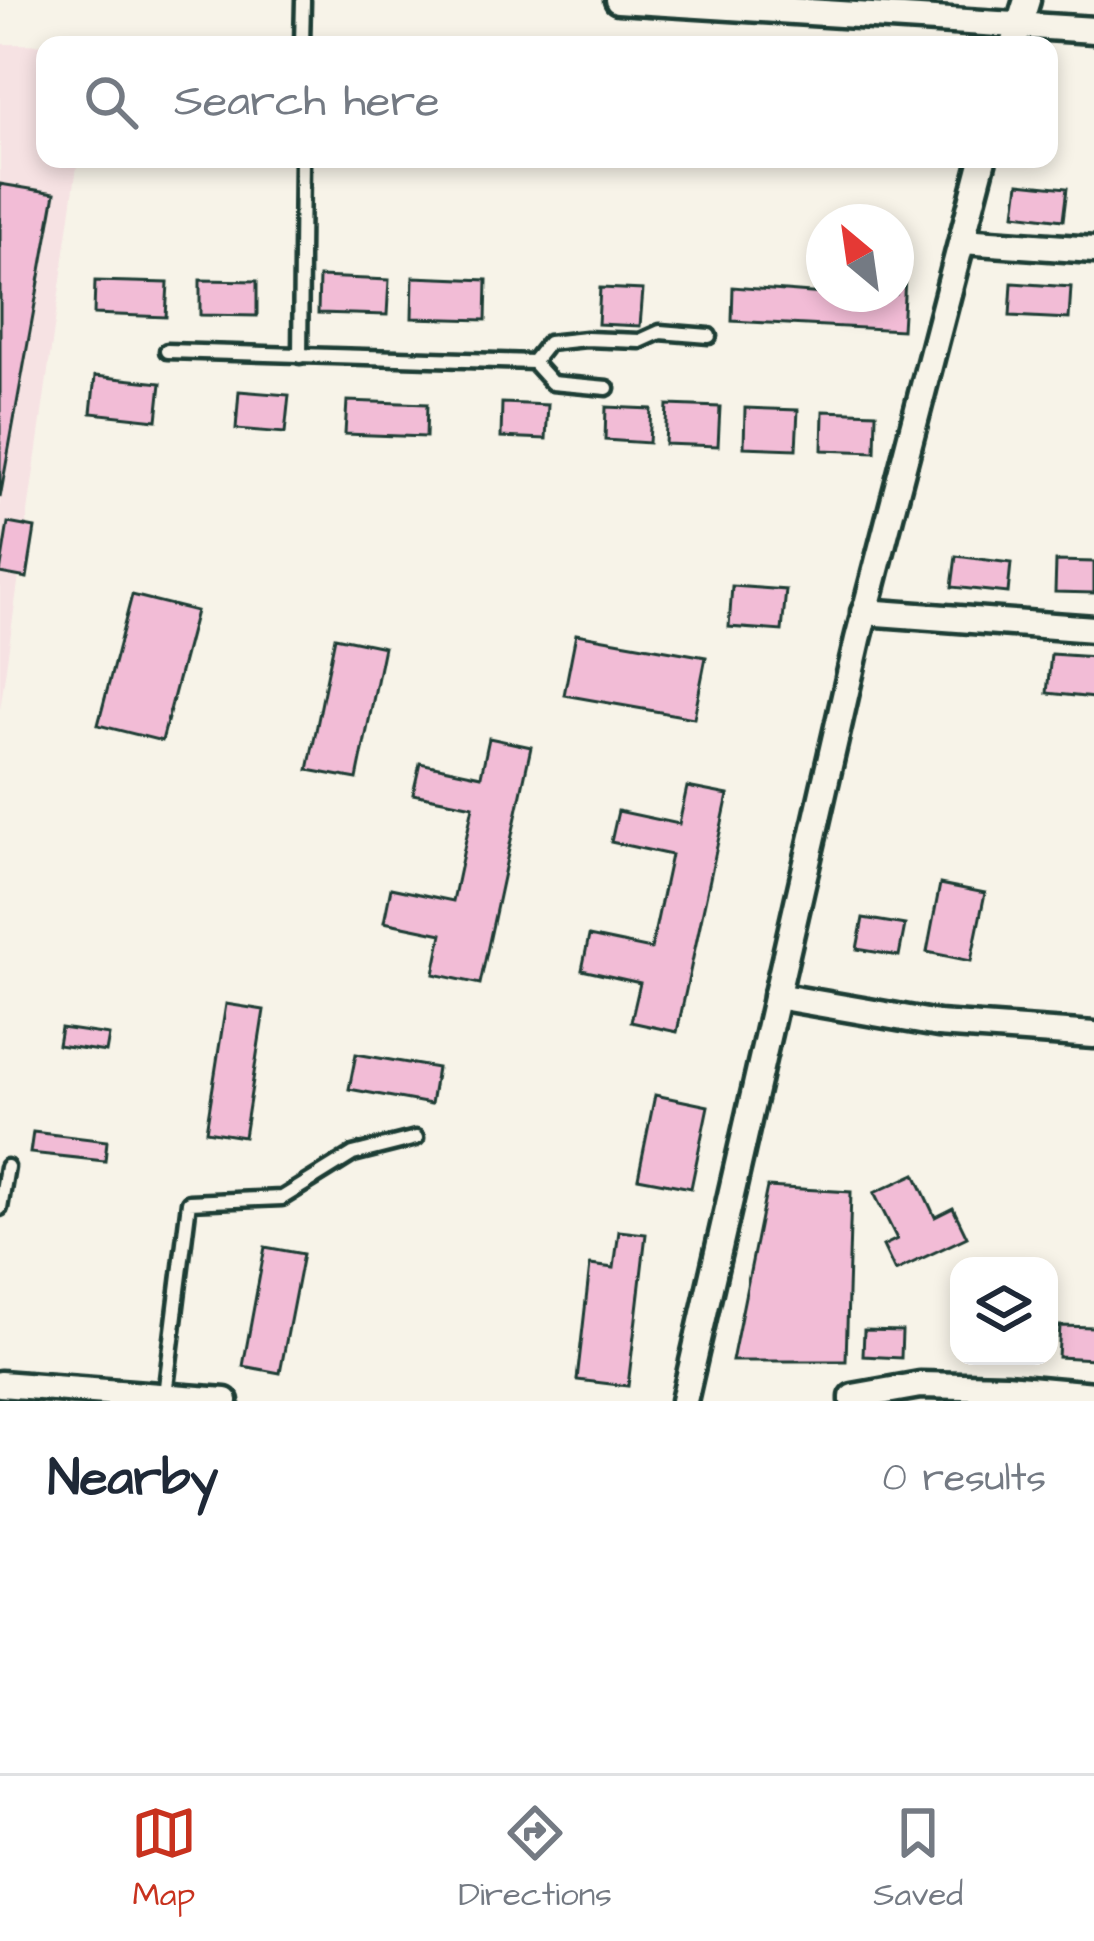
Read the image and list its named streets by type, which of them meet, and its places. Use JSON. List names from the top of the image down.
{
  "north": "top left",
  "page": {
    "search": "Search here",
    "heading": ["Nearby", "0 results"],
    "nav": ["Map", "Directions", "Saved"]
  }
}
